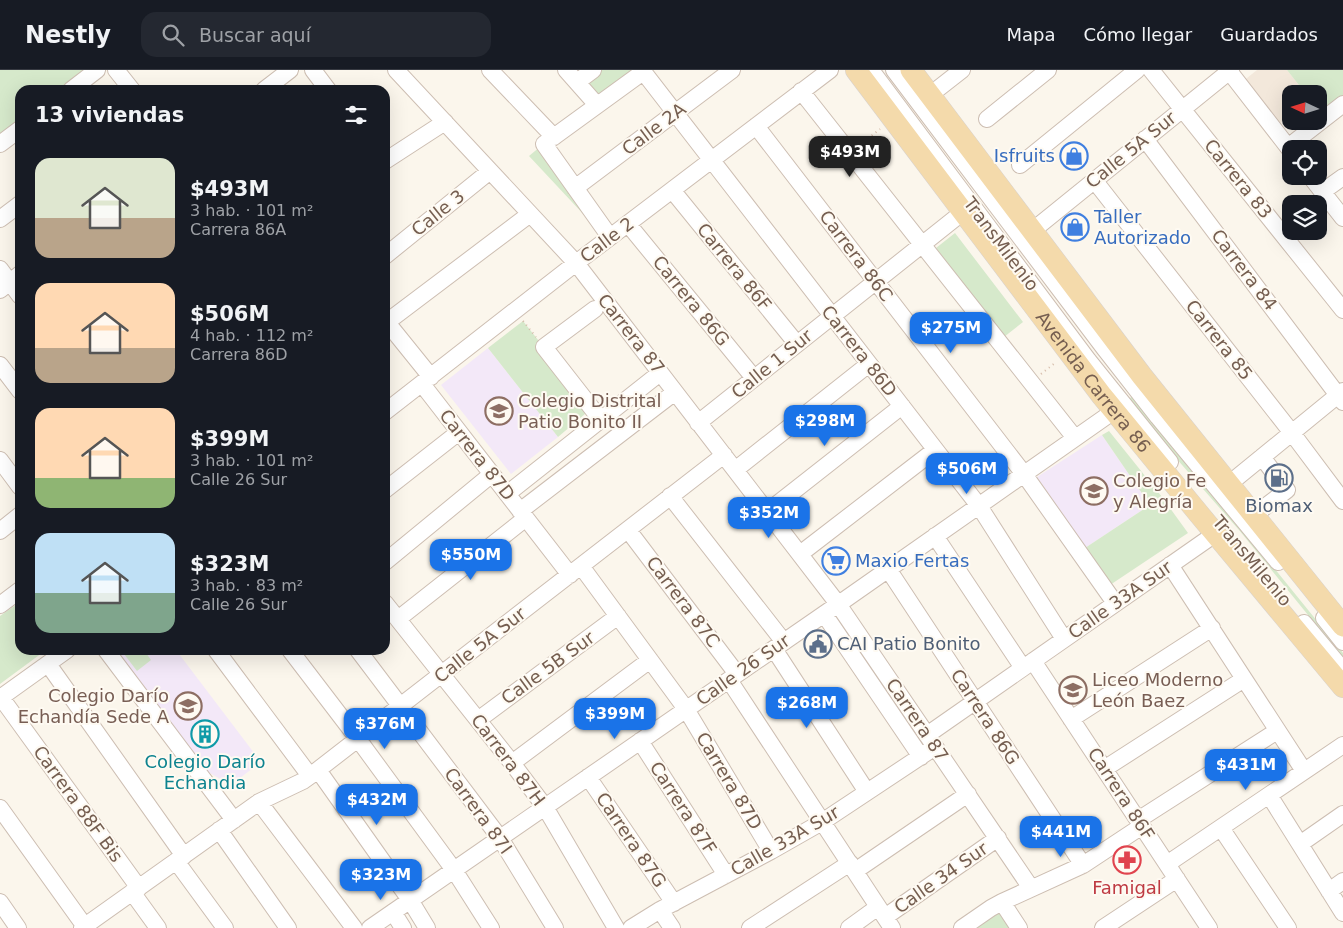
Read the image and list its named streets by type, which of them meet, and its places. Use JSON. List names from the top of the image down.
{
  "streets": {
    "main road": ["Avenida Carrera 86"],
    "street": [
      "Calle 2A",
      "Calle 5A Sur",
      "Carrera 83",
      "Calle 3",
      "Calle 2",
      "TransMilenio",
      "Carrera 86C",
      "Carrera 86F",
      "Carrera 84",
      "Carrera 86G",
      "Carrera 87",
      "Carrera 85",
      "Carrera 86D",
      "Calle 1 Sur",
      "Carrera 87D",
      "Calle 33A Sur",
      "Carrera 87C",
      "Calle 5B Sur",
      "Calle 26 Sur",
      "Carrera 87H",
      "Carrera 88F Bis",
      "Carrera 87F",
      "Carrera 87I",
      "Carrera 87G",
      "Calle 34 Sur"
    ]
  },
  "crossings": [
    ["Calle 2A", "Carrera 86D"],
    ["Calle 5A Sur", "Carrera 83"],
    ["Calle 5A Sur", "Carrera 84"],
    ["Calle 5A Sur", "Carrera 87"],
    ["Calle 5A Sur", "Carrera 85"],
    ["Calle 5A Sur", "Carrera 87D"],
    ["Calle 5A Sur", "Carrera 87C"],
    ["Calle 5A Sur", "Carrera 87H"],
    ["Calle 5A Sur", "Carrera 88F Bis"],
    ["Calle 5A Sur", "Carrera 87I"],
    ["Calle 3", "Carrera 87"],
    ["Calle 2", "Carrera 86C"],
    ["Calle 2", "Carrera 86F"],
    ["Calle 2", "Carrera 86G"],
    ["Calle 2", "Carrera 87"],
    ["Calle 2", "Carrera 86D"],
    ["Calle 2", "Carrera 87D"],
    ["Carrera 86C", "Calle 1 Sur"],
    ["Carrera 86C", "Calle 33A Sur"],
    ["Carrera 86C", "Calle 26 Sur"],
    ["Carrera 86F", "Calle 1 Sur"],
    ["Carrera 86F", "Calle 33A Sur"],
    ["Carrera 86F", "Calle 26 Sur"],
    ["Carrera 86G", "Calle 1 Sur"],
    ["Carrera 86G", "Calle 33A Sur"],
    ["Carrera 86G", "Calle 26 Sur"],
    ["Carrera 87", "Calle 1 Sur"],
    ["Carrera 87", "Calle 33A Sur"],
    ["Carrera 87", "Calle 26 Sur"],
    ["Carrera 87", "Calle 34 Sur"],
    ["Carrera 86D", "Calle 1 Sur"],
    ["Carrera 86D", "Calle 33A Sur"],
    ["Carrera 86D", "Calle 26 Sur"],
    ["Calle 1 Sur", "Avenida Carrera 86"],
    ["Avenida Carrera 86", "Calle 33A Sur"],
    ["Avenida Carrera 86", "Calle 26 Sur"],
    ["Carrera 87D", "Calle 33A Sur"],
    ["Carrera 87D", "Calle 5B Sur"],
    ["Carrera 87D", "Calle 26 Sur"],
    ["Calle 33A Sur", "Carrera 87C"],
    ["Calle 33A Sur", "Carrera 87F"],
    ["Calle 33A Sur", "Carrera 87G"],
    ["Carrera 87C", "Calle 26 Sur"],
    ["Carrera 87C", "Calle 34 Sur"],
    ["Calle 5B Sur", "Carrera 87H"],
    ["Calle 26 Sur", "Carrera 87H"],
    ["Calle 26 Sur", "Carrera 87F"],
    ["Calle 26 Sur", "Carrera 87I"],
    ["Calle 26 Sur", "Carrera 87G"]
  ],
  "places": {
    "shop": ["Isfruits", "Taller Autorizado"],
    "school or university": [
      "Colegio Distrital Patio Bonito II",
      "Colegio Fe y Alegría",
      "Liceo Moderno León Baez",
      "Colegio Darío Echandía Sede A"
    ],
    "fuel station": ["Biomax"],
    "supermarket": ["Maxio Fertas"],
    "public building": ["CAI Patio Bonito"],
    "building": ["Colegio Darío Echandia"],
    "pharmacy": ["Famigal"]
  },
  "north": "left",
  "page": {
    "header": "Nestly",
    "search": "Buscar aquí",
    "nav": ["Mapa", "Cómo llegar", "Guardados"],
    "heading": "13 viviendas",
    "price": [
      "$493M",
      "$275M",
      "$298M",
      "$506M",
      "$352M",
      "$550M",
      "$268M",
      "$399M",
      "$376M",
      "$431M",
      "$432M",
      "$441M",
      "$323M"
    ],
    "list": [
      {
        "name": "$493M",
        "note": "3 hab. · 101 m² · Carrera 86A"
      },
      {
        "name": "$506M",
        "note": "4 hab. · 112 m² · Carrera 86D"
      },
      {
        "name": "$399M",
        "note": "3 hab. · 101 m² · Calle 26 Sur"
      },
      {
        "name": "$323M",
        "note": "3 hab. · 83 m² · Calle 26 Sur"
      }
    ]
  }
}
